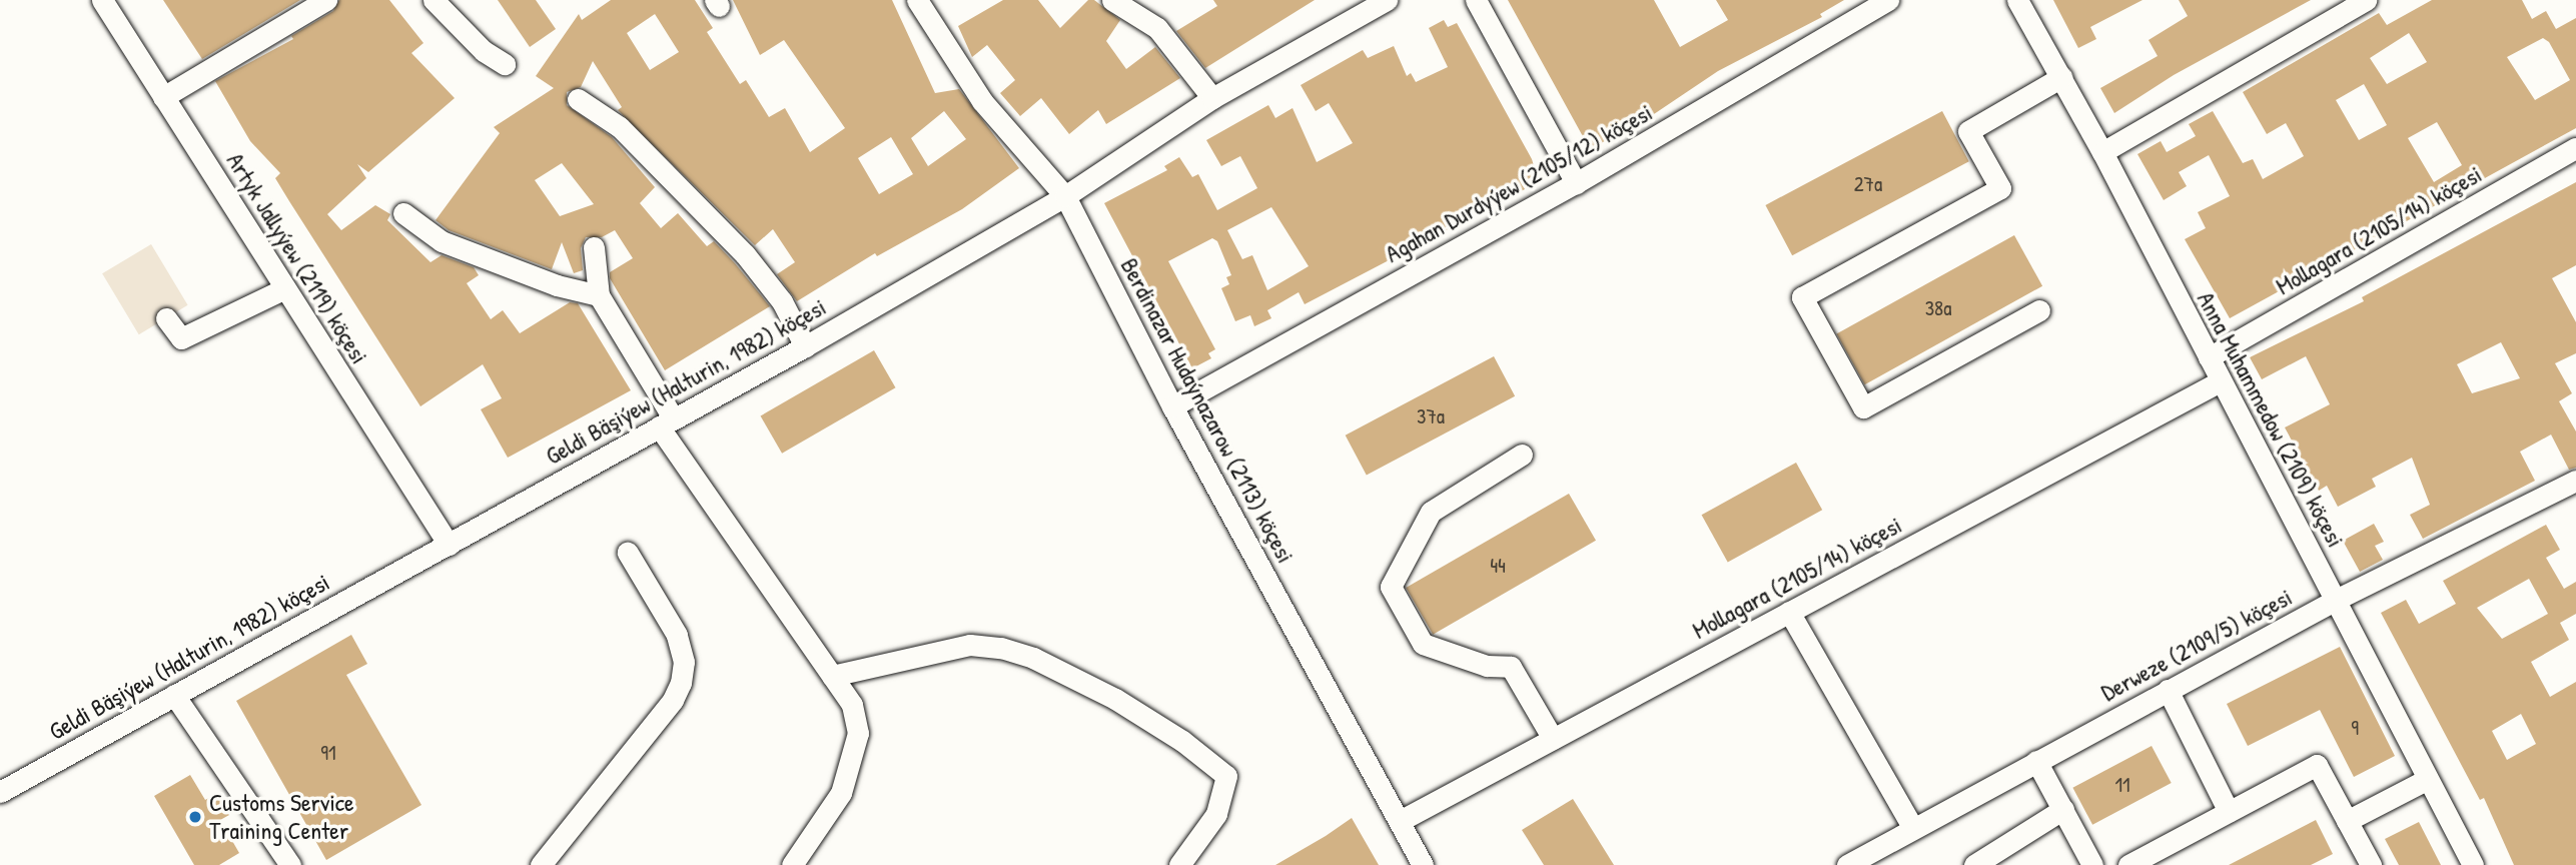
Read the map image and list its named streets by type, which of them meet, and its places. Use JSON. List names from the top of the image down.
{
  "streets": {
    "street": [
      "Agahan Durdyýew (2105/12) köçesi",
      "Mollagara (2105/14) köçesi",
      "Artyk Jallyýew (2119) köçesi",
      "Geldi Bäşiýew (Halturin, 1982) köçesi",
      "Berdinazar Hudaýnazarow (2113) köçesi",
      "Anna Muhammedow (2109) köçesi",
      "Derweze (2109/5) köçesi"
    ]
  },
  "crossings": [
    ["Agahan Durdyýew (2105/12) köçesi", "Berdinazar Hudaýnazarow (2113) köçesi"],
    ["Mollagara (2105/14) köçesi", "Berdinazar Hudaýnazarow (2113) köçesi"],
    ["Mollagara (2105/14) köçesi", "Anna Muhammedow (2109) köçesi"],
    ["Artyk Jallyýew (2119) köçesi", "Geldi Bäşiýew (Halturin, 1982) köçesi"],
    ["Geldi Bäşiýew (Halturin, 1982) köçesi", "Berdinazar Hudaýnazarow (2113) köçesi"],
    ["Anna Muhammedow (2109) köçesi", "Derweze (2109/5) köçesi"]
  ],
  "places": ["Customs Service Training Center"],
  "house_numbers": [
    "27a",
    "38a",
    "37a",
    "44",
    "9",
    "91",
    "11"
  ]
}
